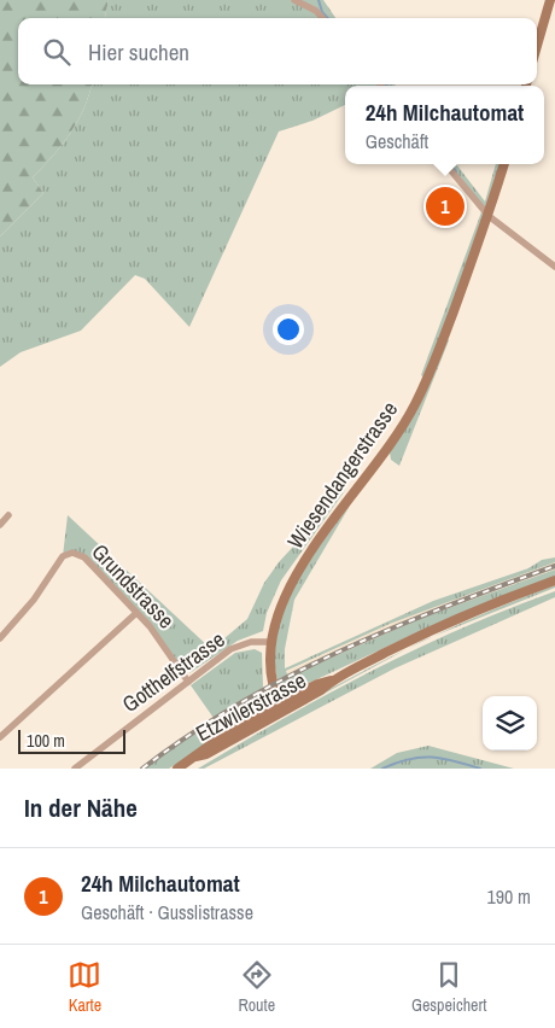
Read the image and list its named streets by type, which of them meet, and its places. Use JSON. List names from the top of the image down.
{
  "streets": {
    "main road": ["Wiesendangerstrasse", "Etzwilerstrasse"],
    "street": ["Grundstrasse", "Gotthelfstrasse"]
  },
  "crossings": [
    ["Wiesendangerstrasse", "Gotthelfstrasse"],
    ["Wiesendangerstrasse", "Etzwilerstrasse"],
    ["Grundstrasse", "Gotthelfstrasse"]
  ],
  "scale_bar": "100 m",
  "page": {
    "search": "Hier suchen",
    "popup": ["24h Milchautomat", "Geschäft"],
    "pins": "1",
    "scale": "100 m",
    "heading": "In der Nähe",
    "list": [
      {
        "mark": "1",
        "name": "24h Milchautomat",
        "note": "Geschäft · Gusslistrasse",
        "value": "190 m"
      }
    ],
    "nav": ["Karte", "Route", "Gespeichert"]
  }
}
